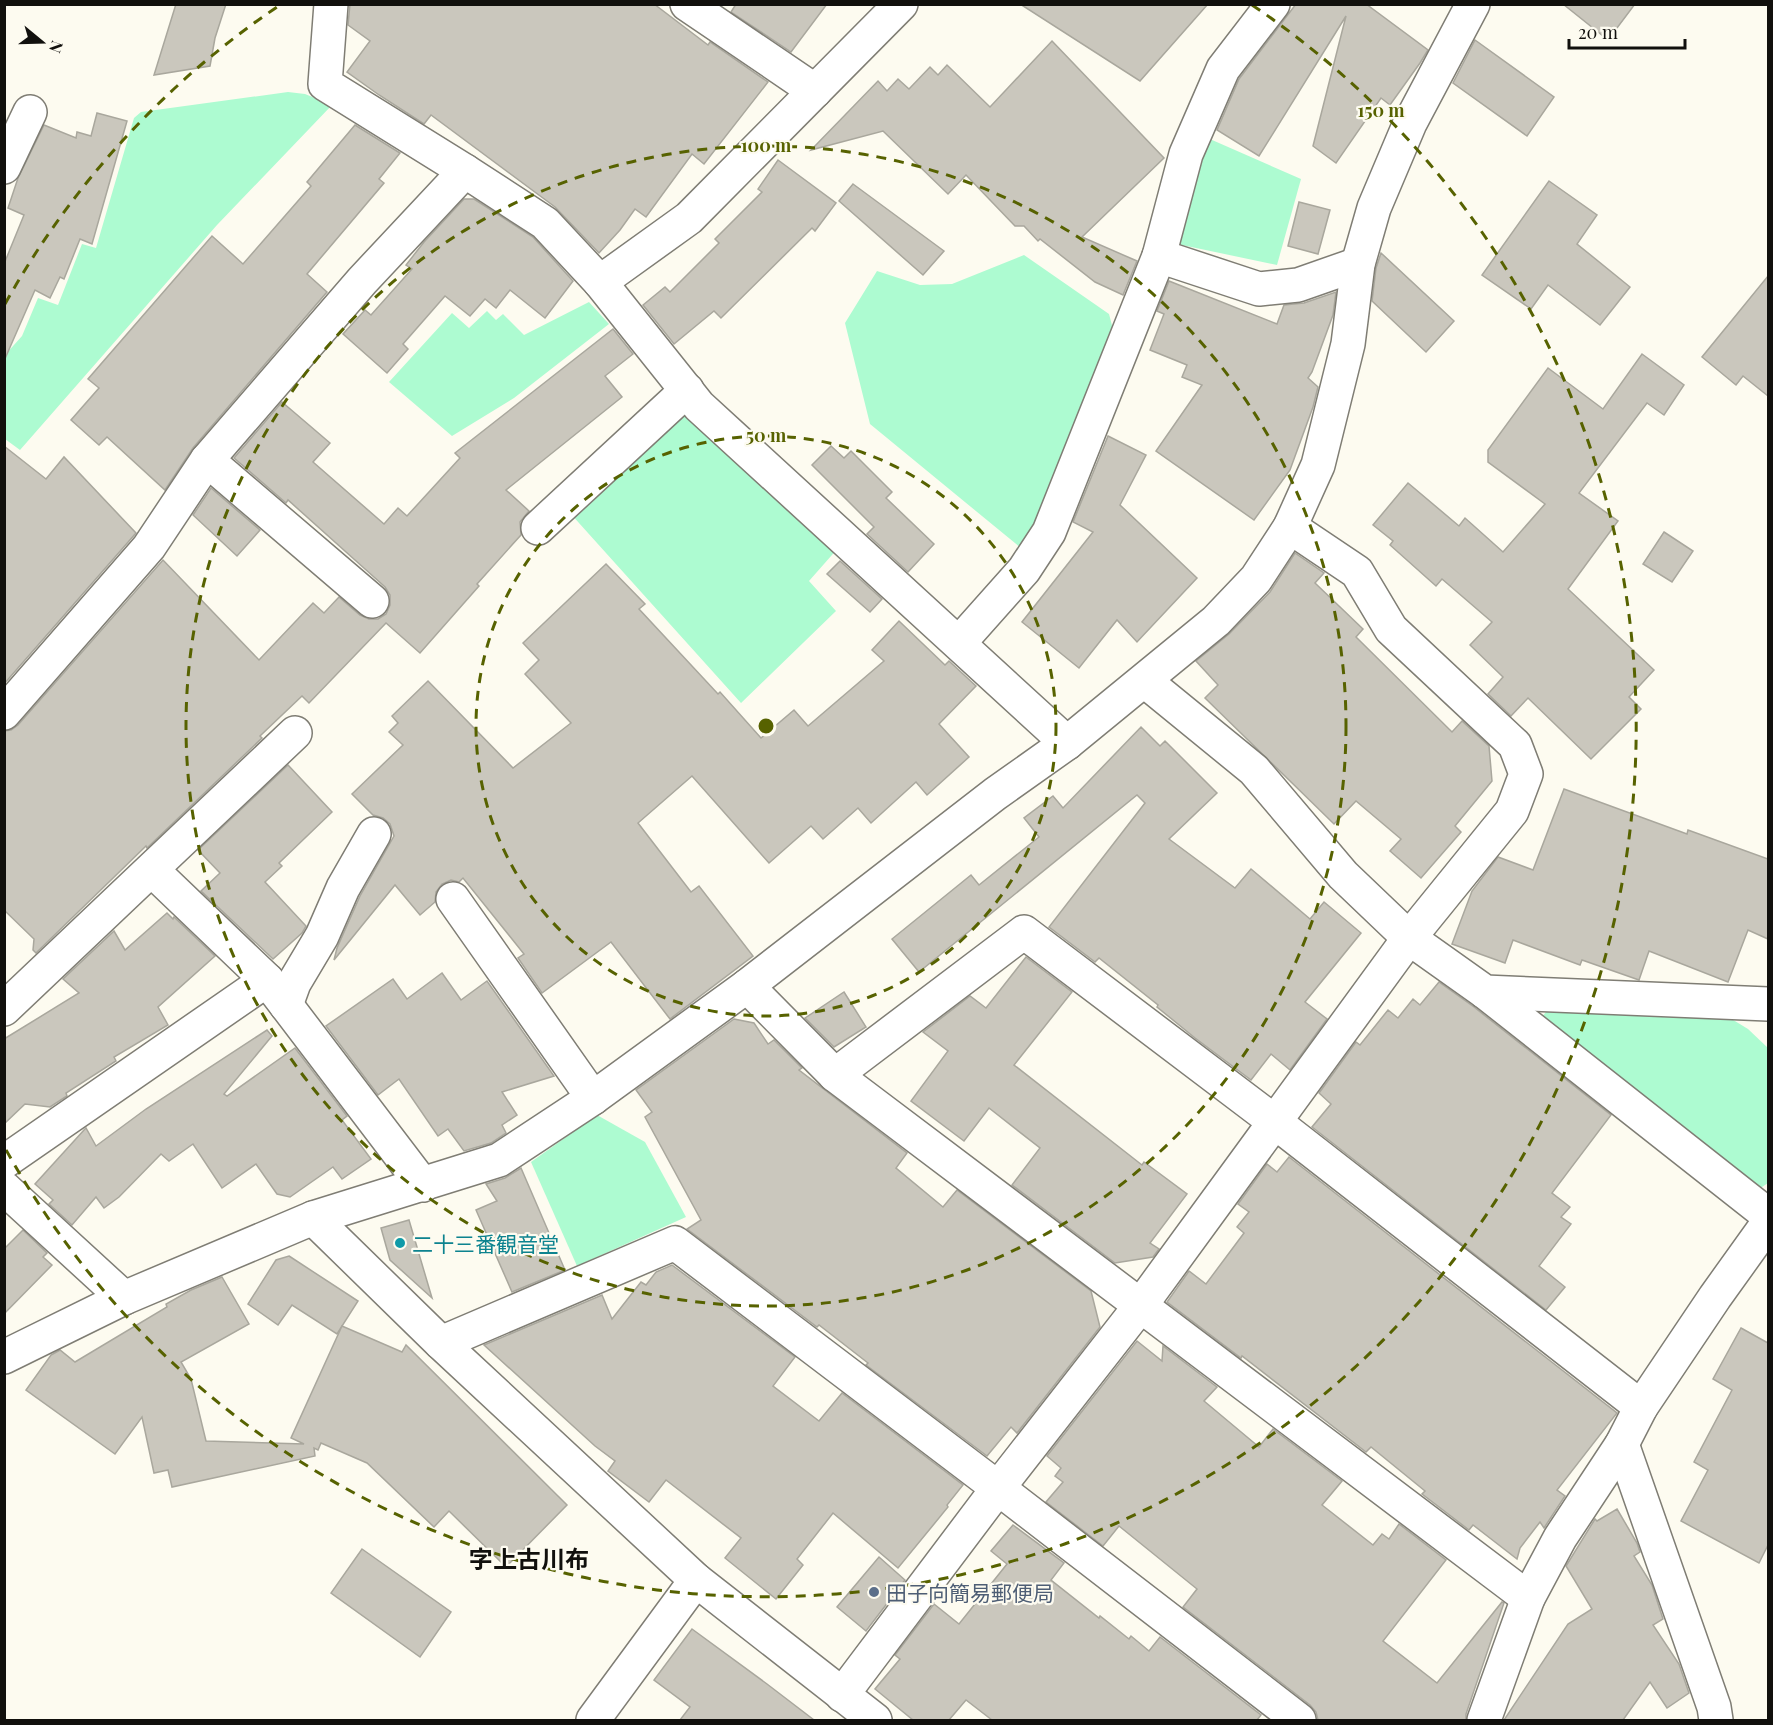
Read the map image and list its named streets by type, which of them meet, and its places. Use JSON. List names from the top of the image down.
{
  "districts": ["字上古川布"],
  "places": ["二十三番観音堂", "田子向簡易郵便局"],
  "scale_bar": "20 m",
  "north": "right",
  "rings": ["150 m", "100 m", "50 m"]
}
